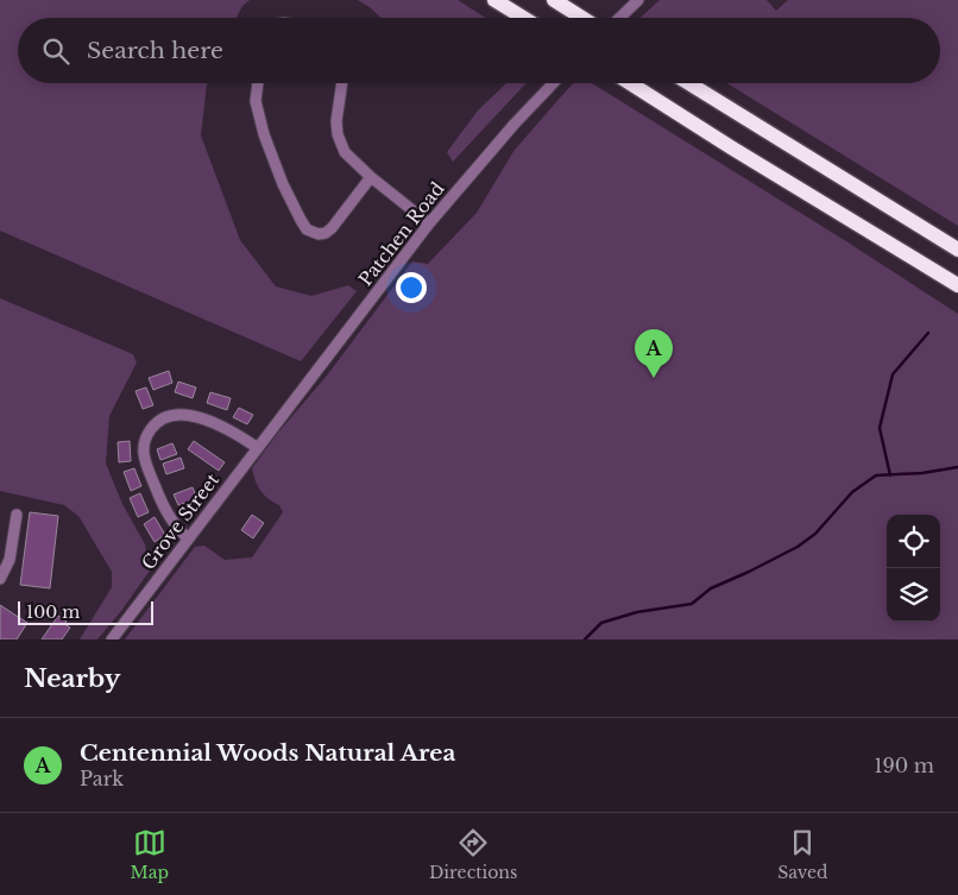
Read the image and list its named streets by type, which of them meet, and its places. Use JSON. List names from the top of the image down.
{
  "streets": {
    "street": ["Patchen Road", "Grove Street"]
  },
  "crossings": [
    ["Patchen Road", "Grove Street"]
  ],
  "scale_bar": "100 m",
  "page": {
    "search": "Search here",
    "pins": "A",
    "scale": "100 m",
    "heading": "Nearby",
    "list": [
      {
        "mark": "A",
        "name": "Centennial Woods Natural Area",
        "note": "Park",
        "value": "190 m"
      }
    ],
    "nav": ["Map", "Directions", "Saved"]
  }
}
